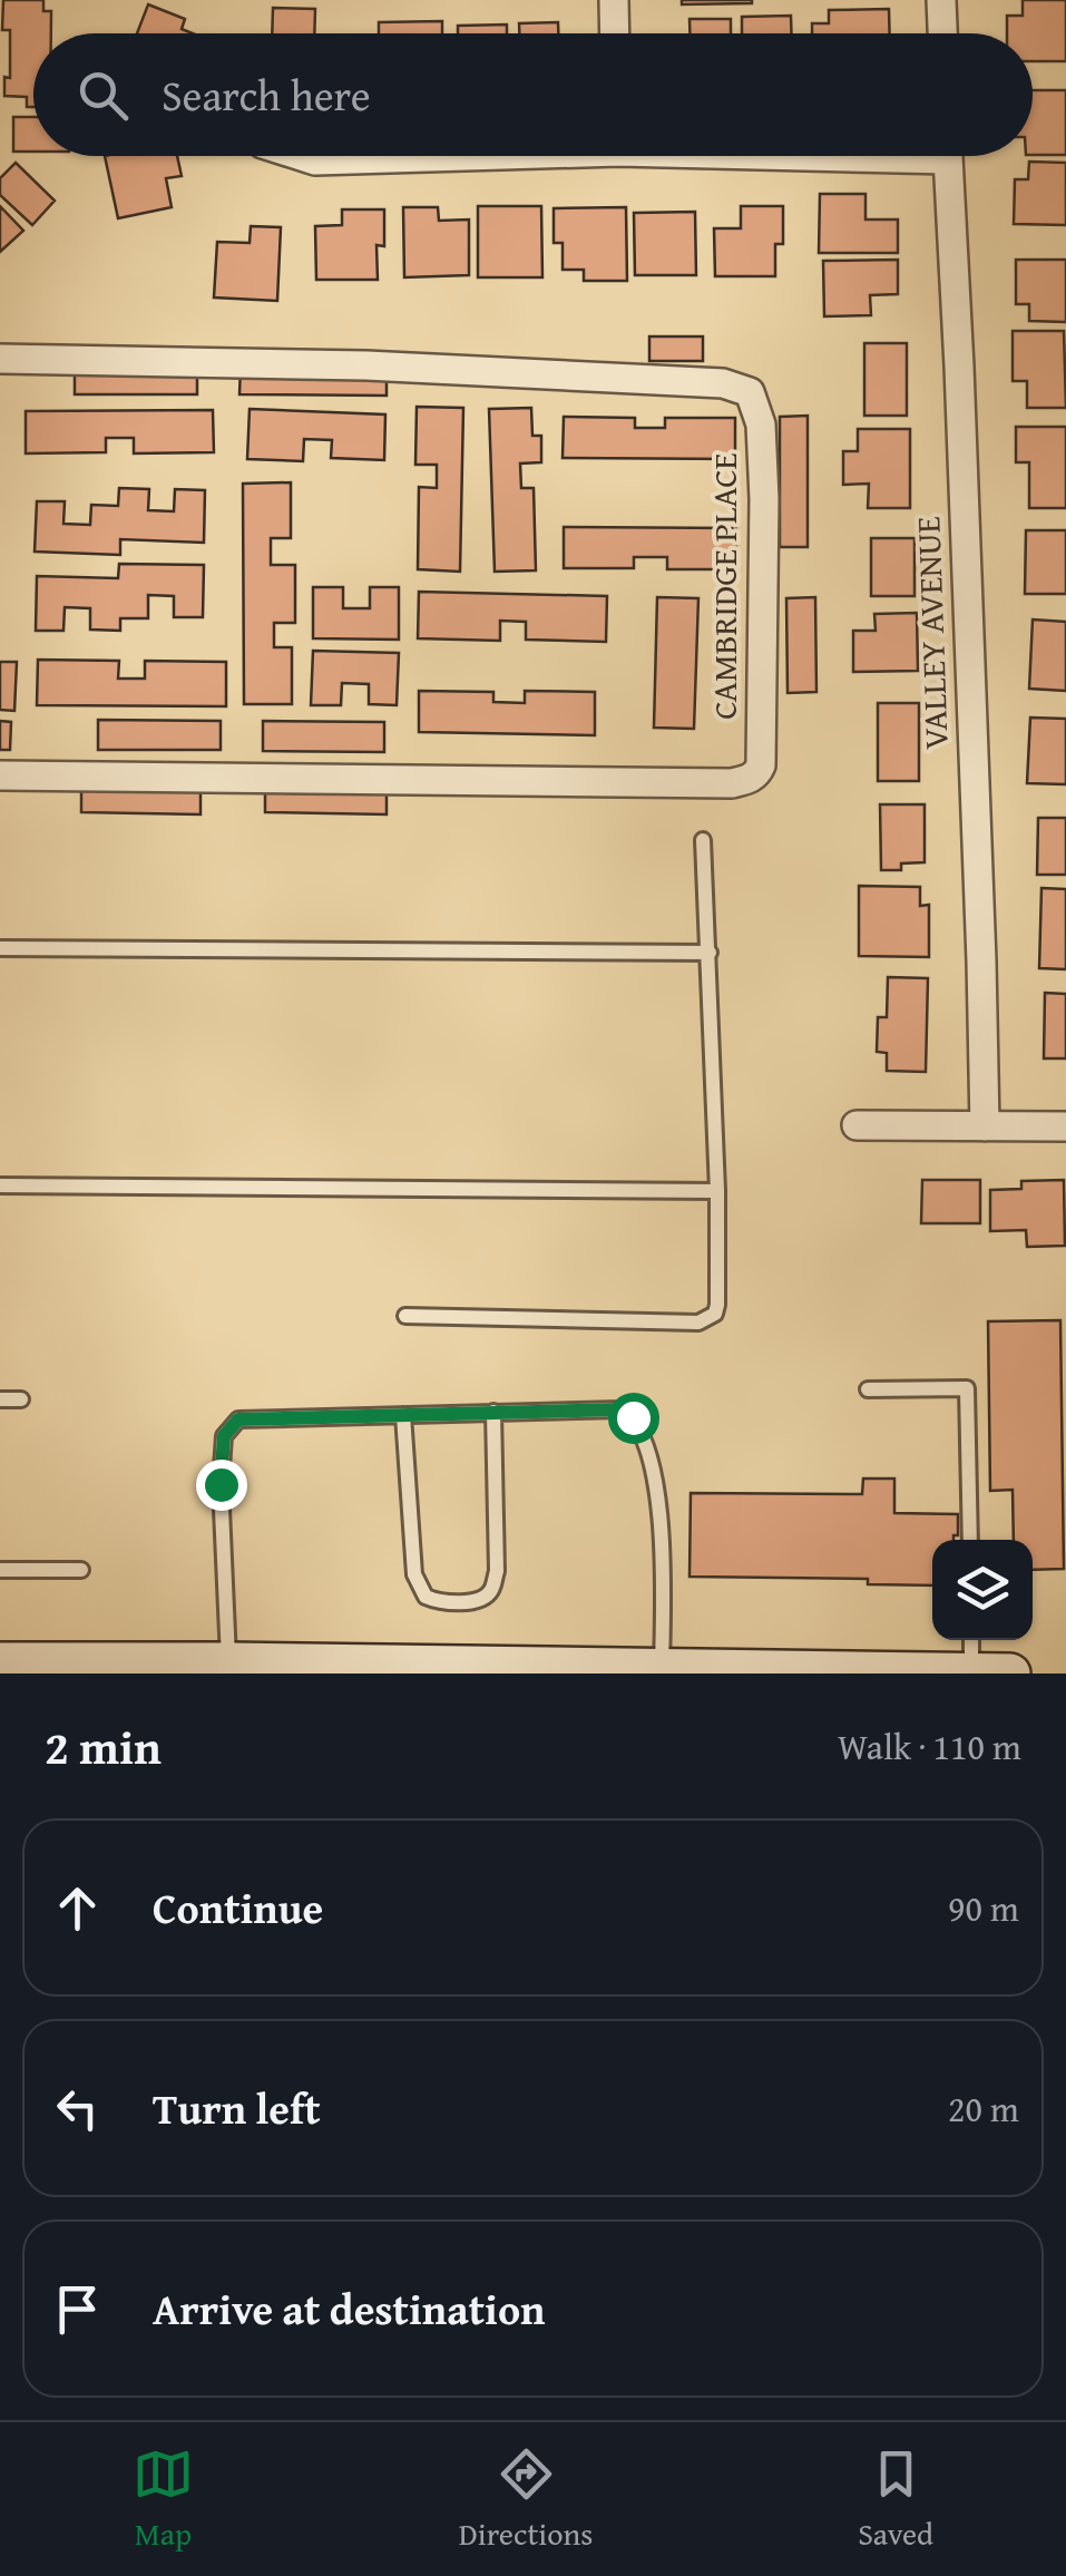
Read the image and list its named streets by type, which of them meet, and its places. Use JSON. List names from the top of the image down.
{
  "streets": {
    "street": ["CAMBRIDGE PLACE", "VALLEY AVENUE"]
  },
  "page": {
    "search": "Search here",
    "heading": ["2 min", "Walk · 110 m"],
    "list": [
      ["Continue", "90 m"],
      ["Turn left", "20 m"],
      "Arrive at destination"
    ],
    "nav": ["Map", "Directions", "Saved"]
  }
}
